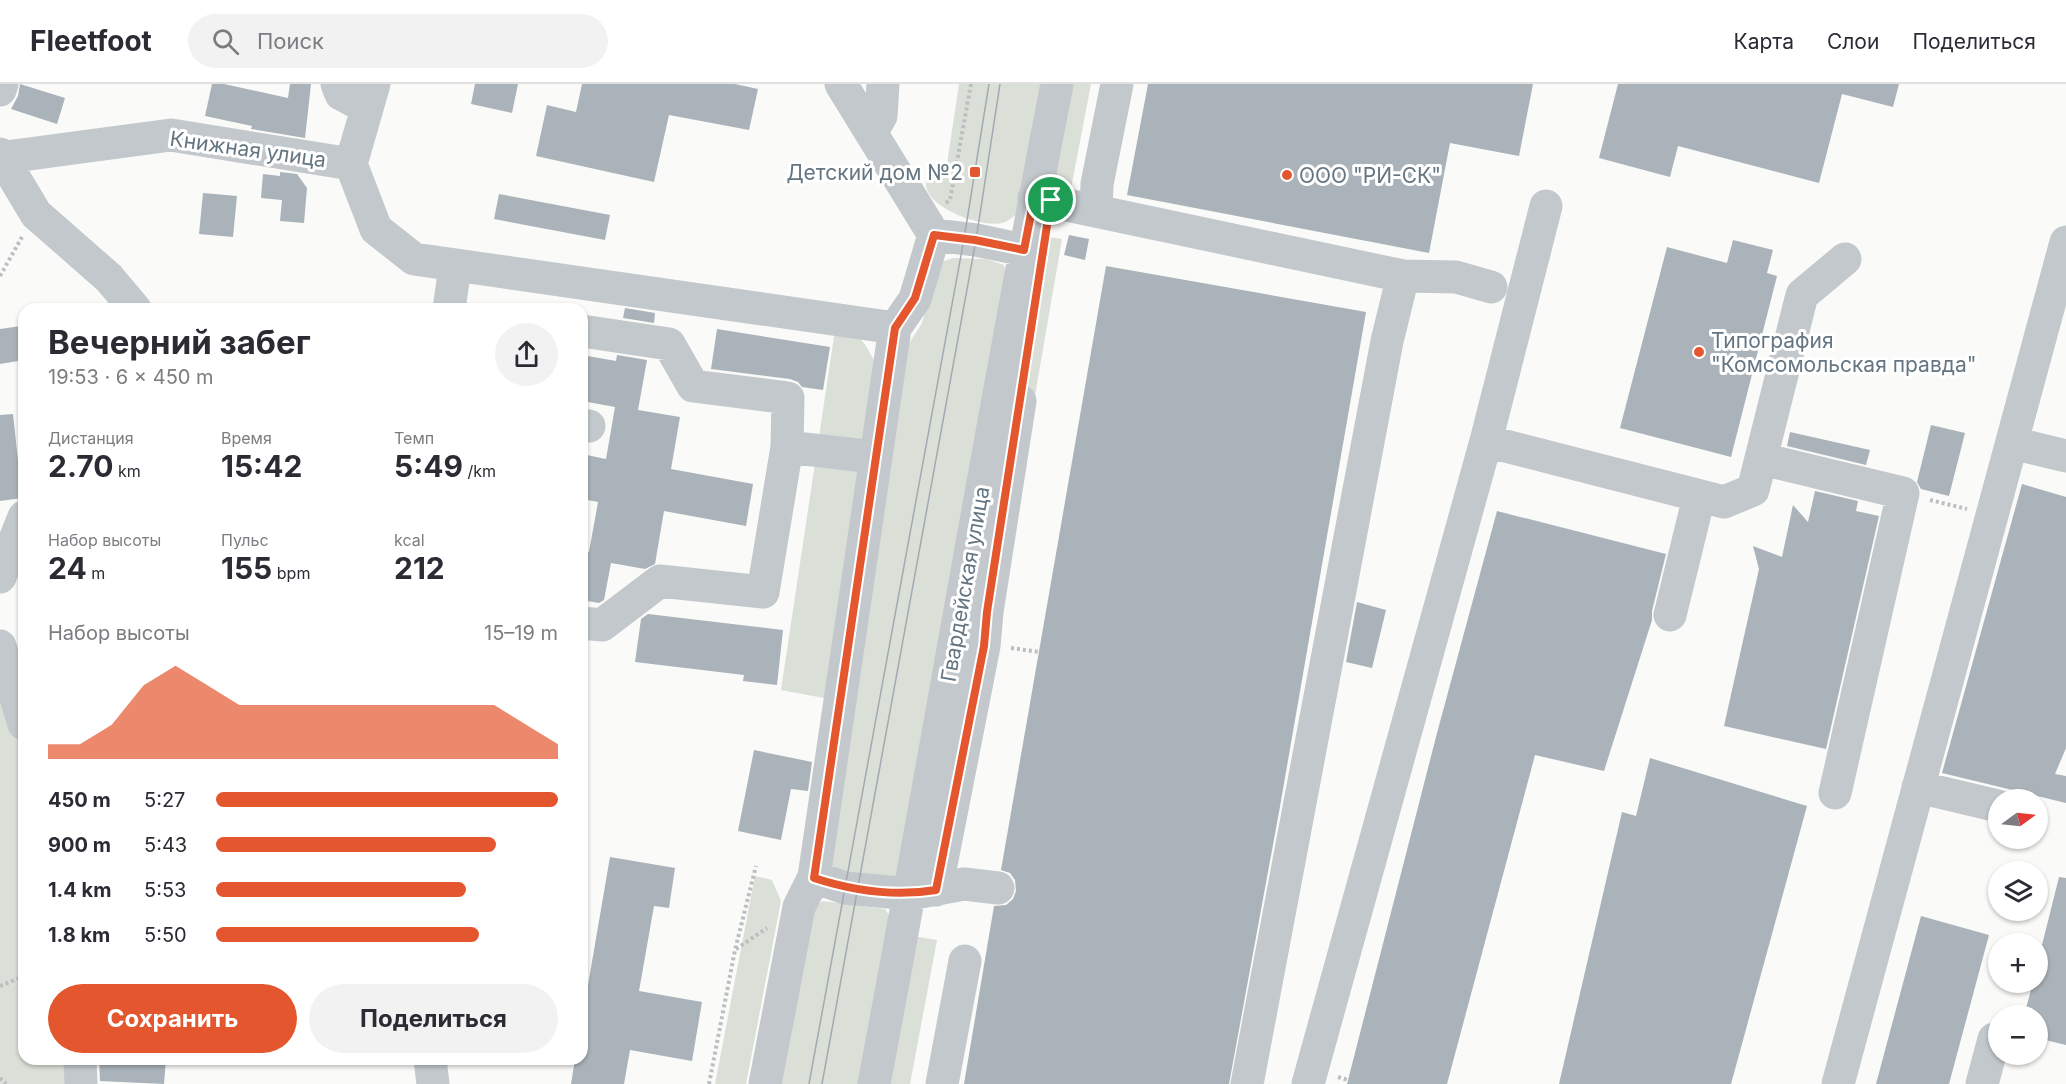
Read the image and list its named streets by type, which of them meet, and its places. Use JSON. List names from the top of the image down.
{
  "streets": {
    "street": ["Книжная улица", "Гвардейская улица"]
  },
  "places": {
    "transit": ["Детский дом №2"],
    "other": ["ООО \"РИ-СК\"", "Типография \"Комсомольская правда\""]
  },
  "north": "right",
  "page": {
    "header": "Fleetfoot",
    "search": "Поиск",
    "nav": ["Карта", "Слои", "Поделиться"],
    "heading": ["Вечерний забег", "19:53 · 6 × 450 m"],
    "stats": [
      ["Дистанция", "2.70 km"],
      ["Время", "15:42"],
      ["Темп", "5:49 /km"],
      ["Набор высоты", "24 m"],
      ["Пульс", "155 bpm"],
      ["kcal", "212"]
    ],
    "chart": ["Набор высоты", "15–19 m"],
    "list": [
      {
        "name": "450 m",
        "note": "5:27"
      },
      {
        "name": "900 m",
        "note": "5:43"
      },
      {
        "name": "1.4 km",
        "note": "5:53"
      },
      {
        "name": "1.8 km",
        "note": "5:50"
      }
    ],
    "map_buttons": ["+", "−"],
    "buttons": ["Сохранить", "Поделиться"]
  }
}
